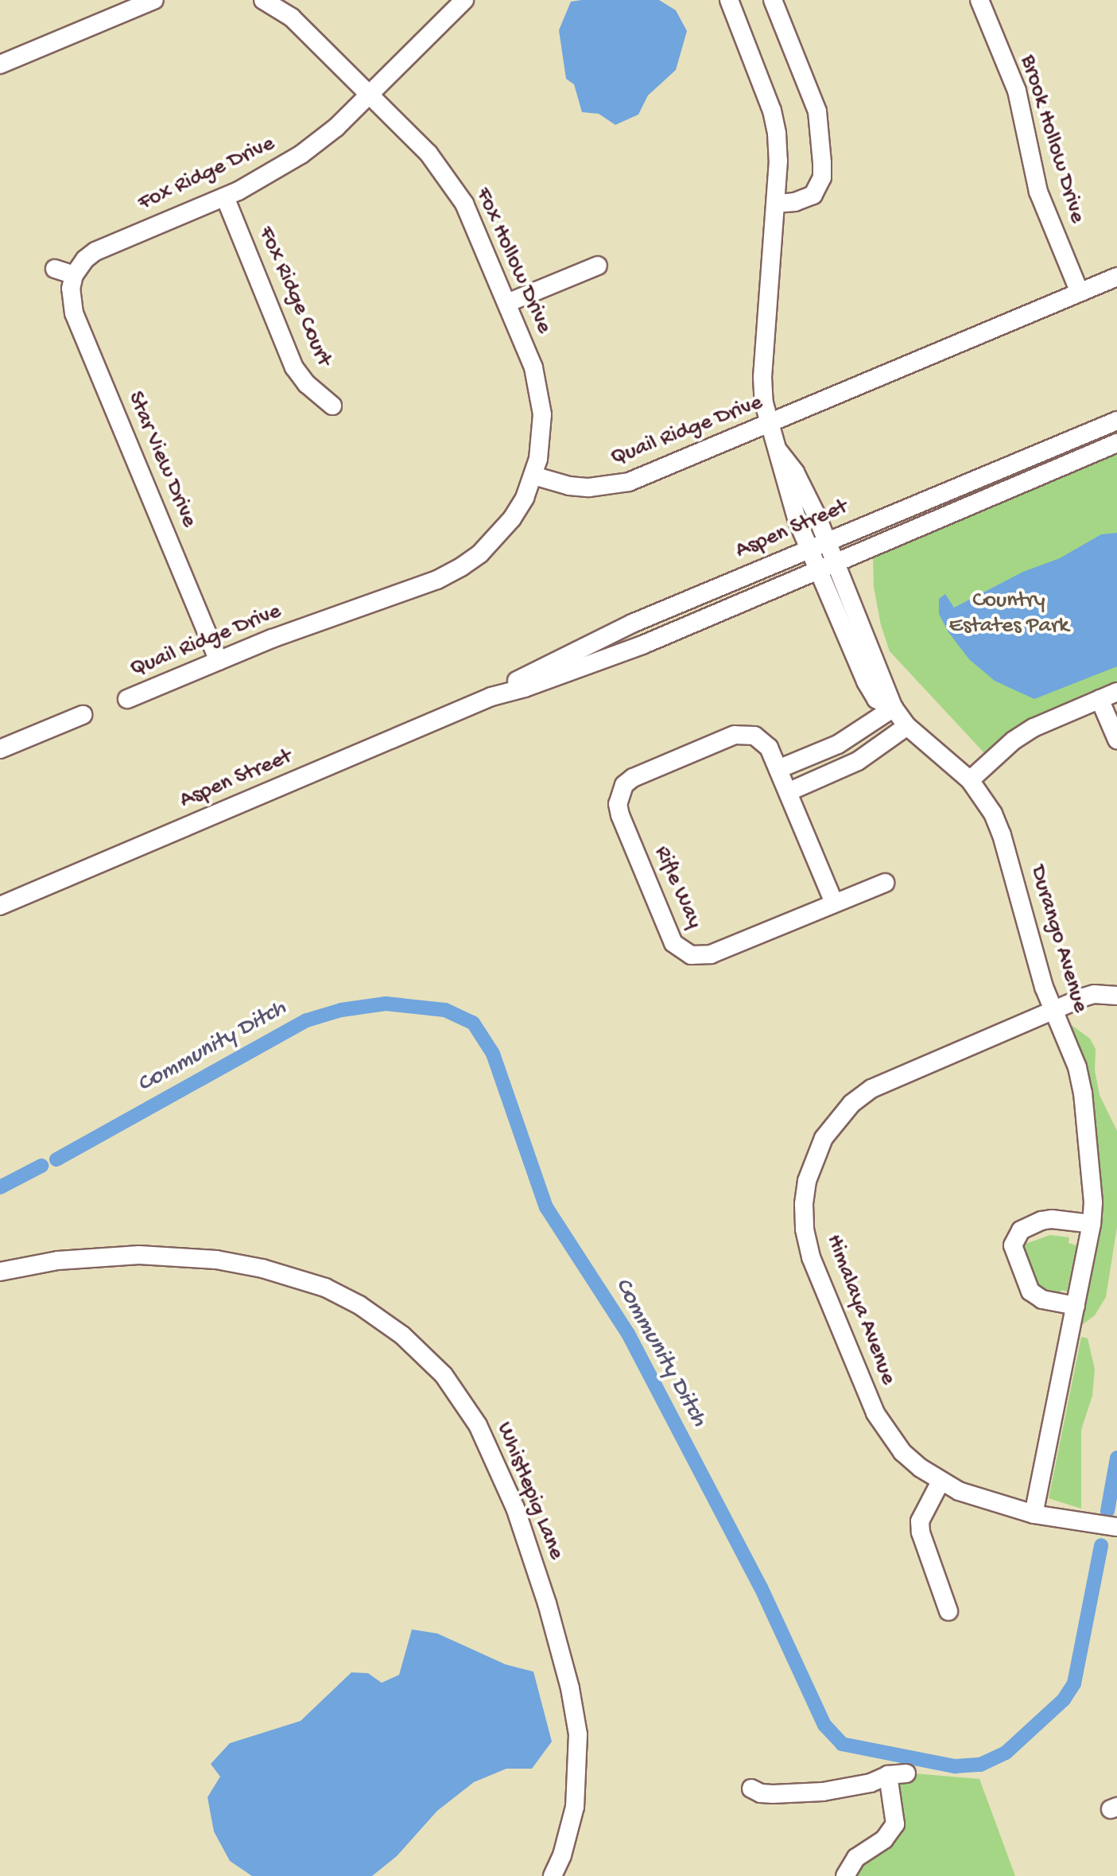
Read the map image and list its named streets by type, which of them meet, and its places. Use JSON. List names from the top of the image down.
{
  "streets": {
    "street": [
      "Brook Hollow Drive",
      "Fox Ridge Drive",
      "Fox Hollow Drive",
      "Fox Ridge Court",
      "Quail Ridge Drive",
      "Star View Drive",
      "Aspen Street",
      "Rifle Way",
      "Durango Avenue",
      "Himalaya Avenue",
      "Whistlepig Lane"
    ]
  },
  "crossings": [
    ["Brook Hollow Drive", "Quail Ridge Drive"],
    ["Fox Ridge Drive", "Fox Hollow Drive"],
    ["Fox Ridge Drive", "Fox Ridge Court"],
    ["Fox Ridge Drive", "Star View Drive"],
    ["Fox Hollow Drive", "Quail Ridge Drive"],
    ["Quail Ridge Drive", "Star View Drive"],
    ["Aspen Street", "Durango Avenue"],
    ["Durango Avenue", "Himalaya Avenue"]
  ],
  "water": ["Community Ditch"],
  "parks": ["Country Estates Park"]
}
